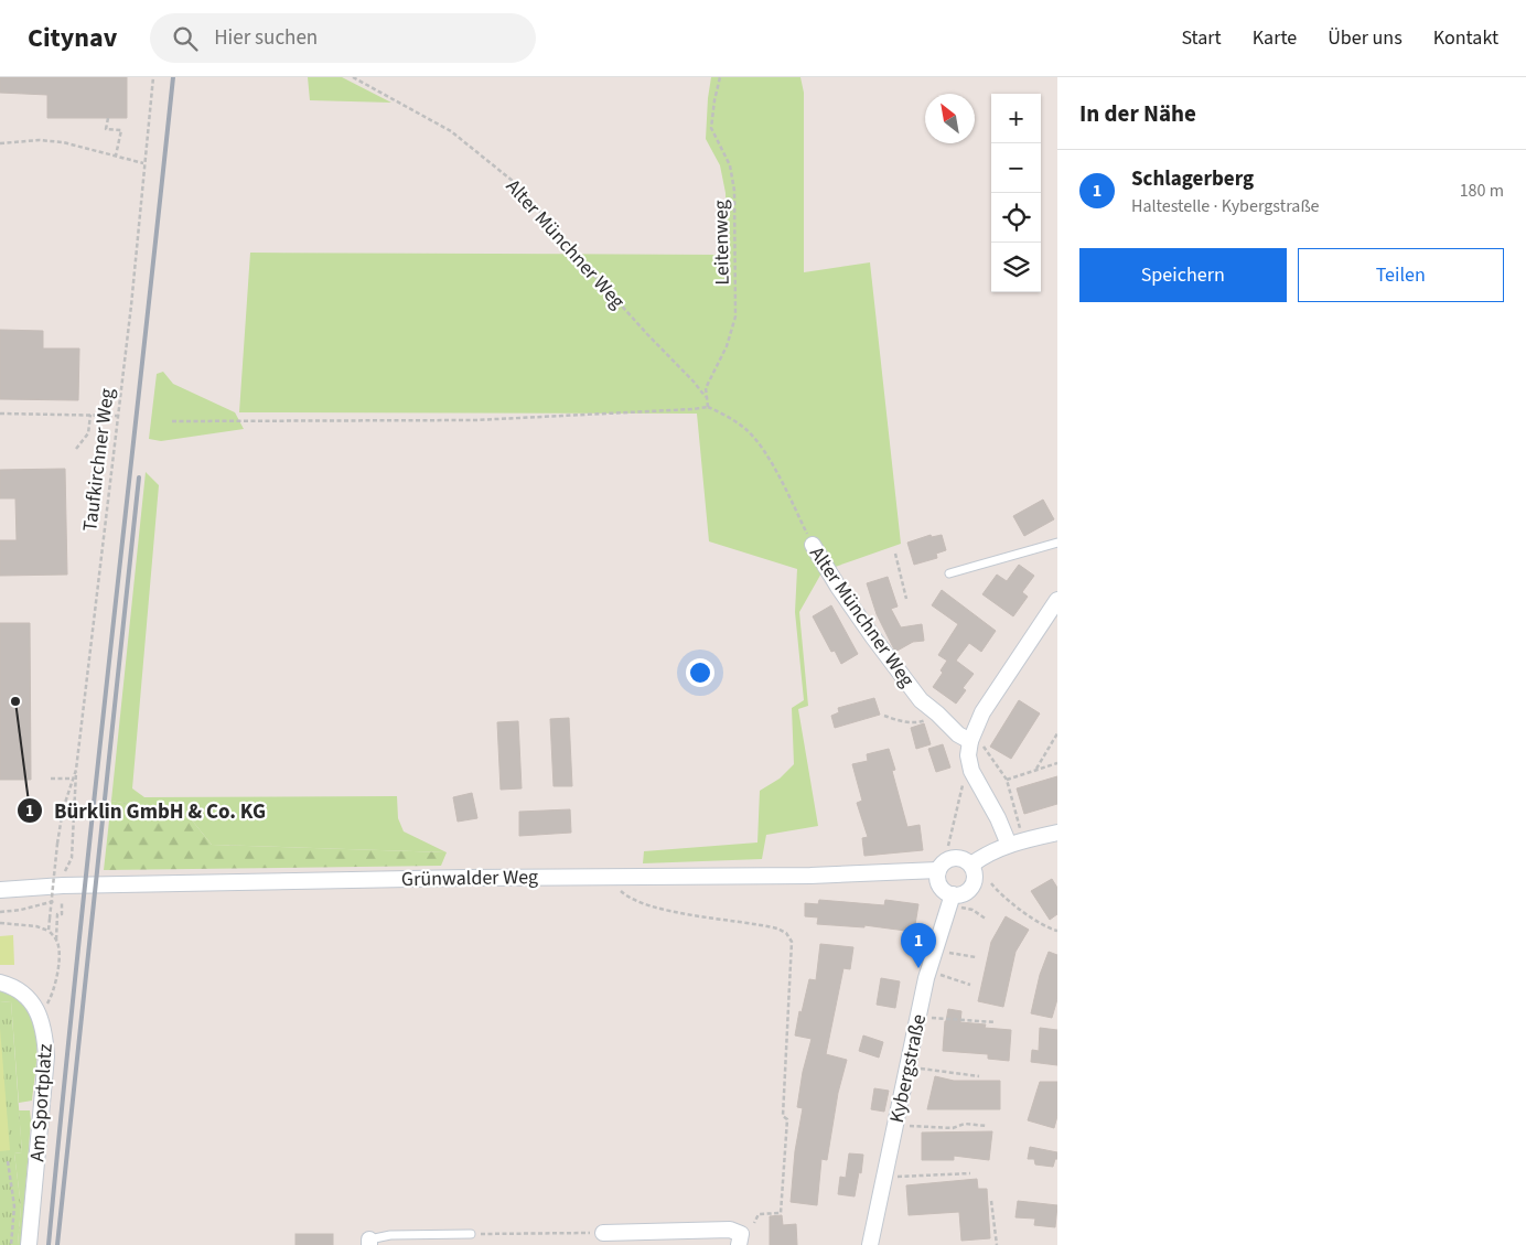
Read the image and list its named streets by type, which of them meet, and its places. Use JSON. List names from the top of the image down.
{
  "streets": {
    "street": [
      "Alter Münchner Weg",
      "Grünwalder Weg",
      "Kybergstraße",
      "Am Sportplatz"
    ],
    "path": ["Leitenweg", "Taufkirchner Weg"]
  },
  "crossings": [
    ["Leitenweg", "Alter Münchner Weg"],
    ["Grünwalder Weg", "Kybergstraße"]
  ],
  "places": ["Bürklin GmbH & Co. KG"],
  "north": "top left",
  "page": {
    "header": "Citynav",
    "search": "Hier suchen",
    "nav": [
      "Start",
      "Karte",
      "Über uns",
      "Kontakt"
    ],
    "heading": "In der Nähe",
    "map_buttons": ["+", "−"],
    "list": [
      {
        "mark": "1",
        "name": "Schlagerberg",
        "note": "Haltestelle · Kybergstraße",
        "value": "180 m"
      }
    ],
    "buttons": ["Speichern", "Teilen"],
    "pins": "1"
  }
}
